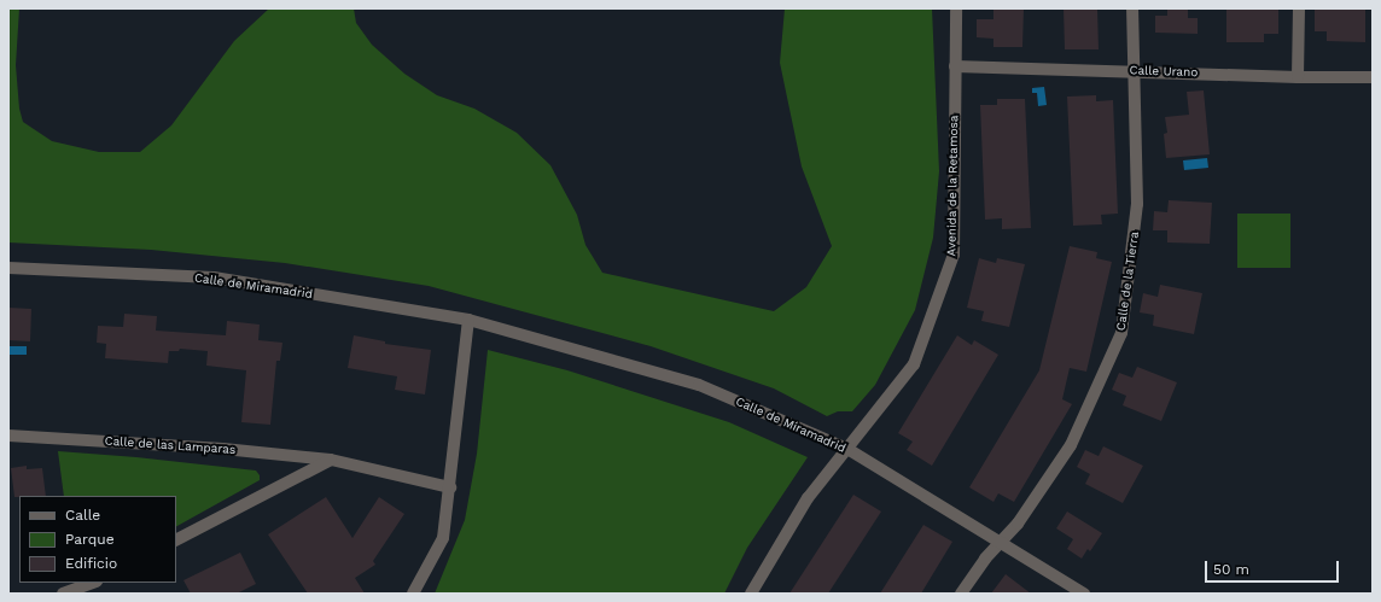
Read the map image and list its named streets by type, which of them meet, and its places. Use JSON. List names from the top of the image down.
{
  "streets": {
    "street": [
      "Calle Urano",
      "Avenida de la Retamosa",
      "Calle de la Tierra",
      "Calle de Miramadrid",
      "Calle de las Lamparas"
    ]
  },
  "crossings": [
    ["Calle Urano", "Avenida de la Retamosa"],
    ["Calle Urano", "Calle de la Tierra"],
    ["Avenida de la Retamosa", "Calle de Miramadrid"],
    ["Calle de la Tierra", "Calle de Miramadrid"]
  ],
  "legend": ["Calle", "Parque", "Edificio"],
  "scale_bar": "50 m"
}
